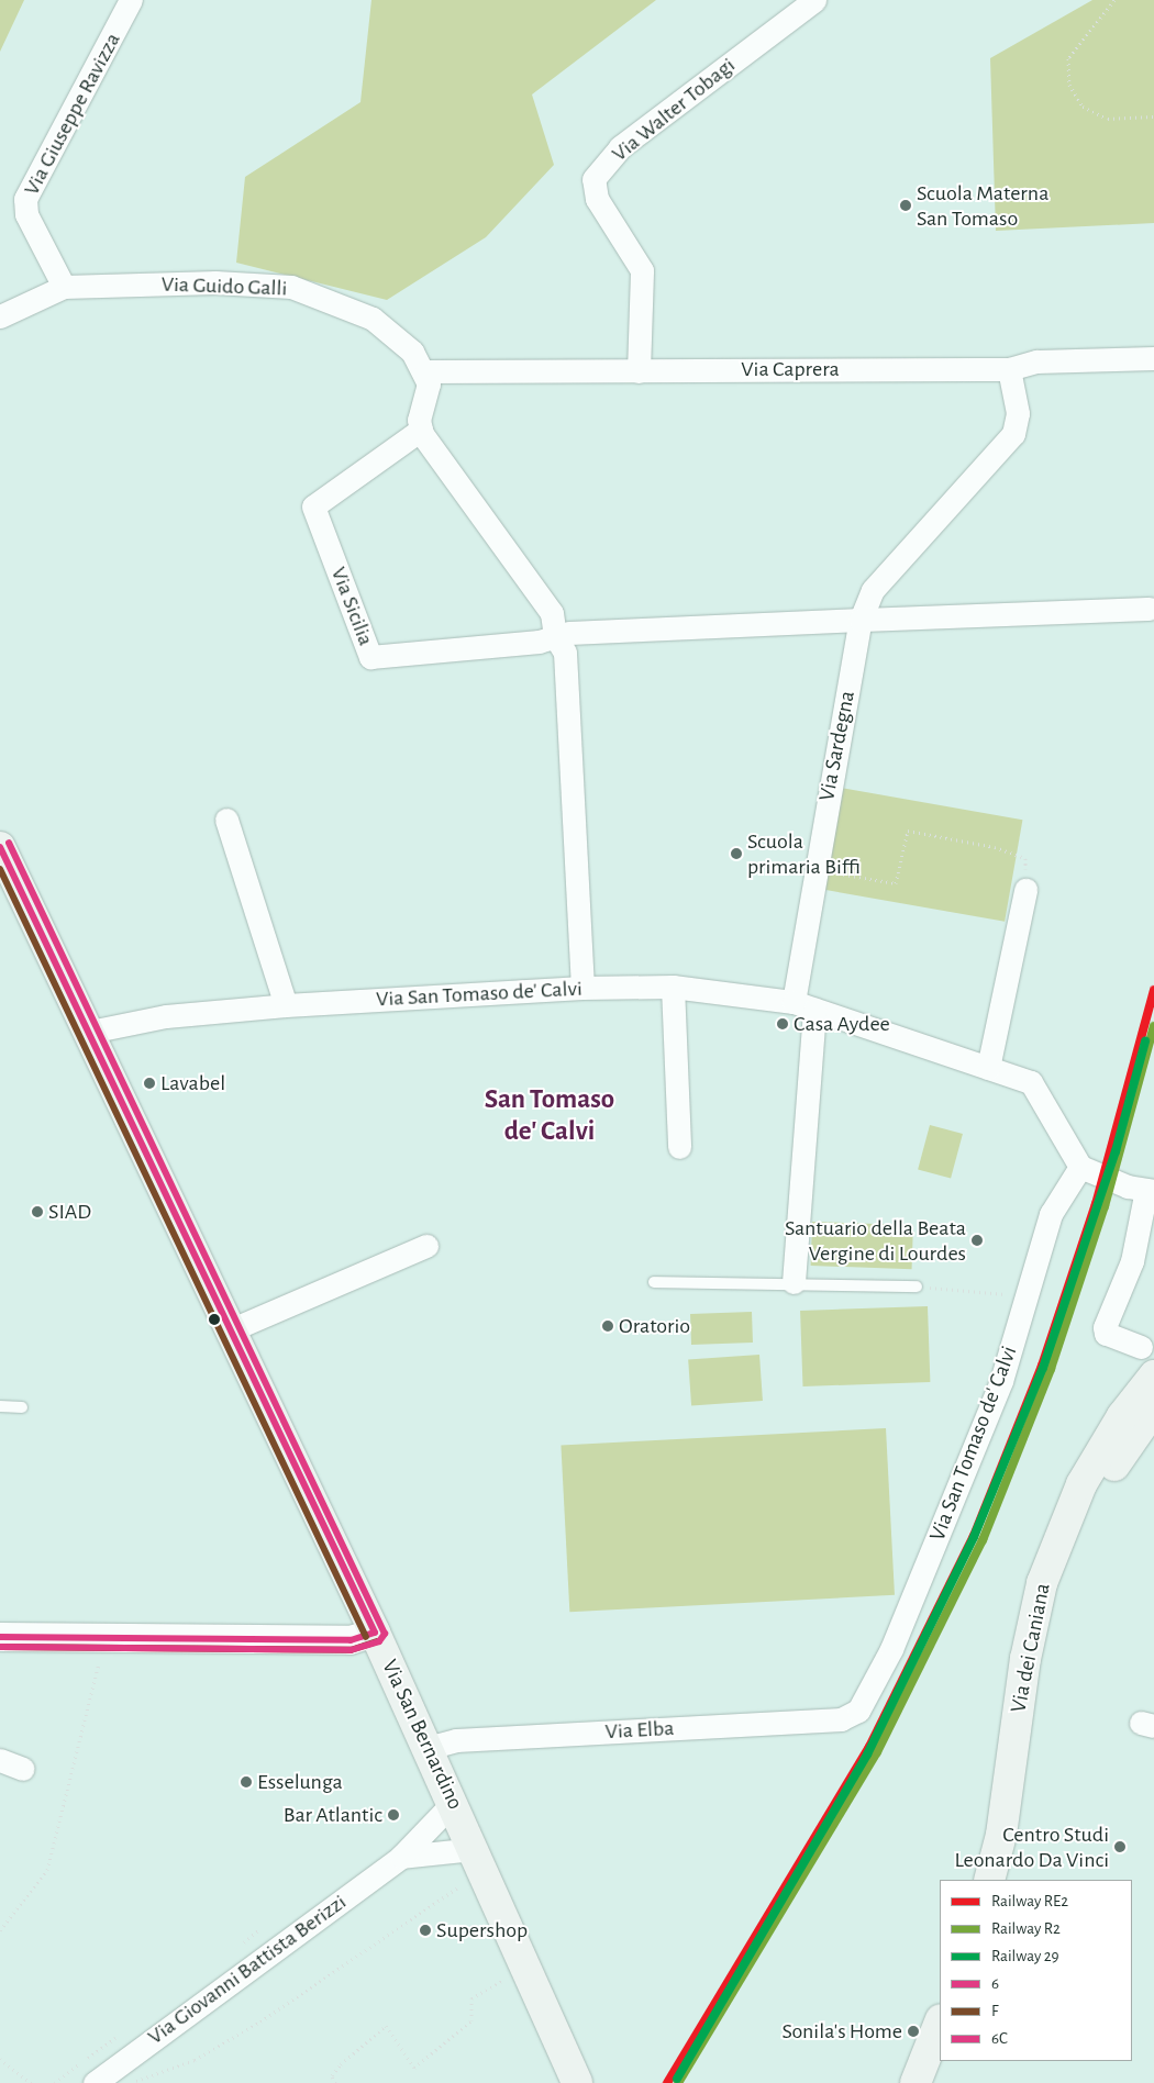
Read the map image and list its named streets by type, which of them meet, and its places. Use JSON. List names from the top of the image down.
{
  "streets": {
    "main road": ["Via dei Caniana", "Via San Bernardino"],
    "street": [
      "Via Walter Tobagi",
      "Via Giuseppe Ravizza",
      "Via Guido Galli",
      "Via Caprera",
      "Via Sicilia",
      "Via Sardegna",
      "Via San Tomaso de' Calvi",
      "Via Elba",
      "Via Giovanni Battista Berizzi"
    ]
  },
  "crossings": [
    ["Via Walter Tobagi", "Via Caprera"],
    ["Via Giuseppe Ravizza", "Via Guido Galli"],
    ["Via Guido Galli", "Via Caprera"],
    ["Via Caprera", "Via Sardegna"],
    ["Via Sardegna", "Via San Tomaso de' Calvi"],
    ["Via San Tomaso de' Calvi", "Via Elba"],
    ["Via San Tomaso de' Calvi", "Via San Bernardino"],
    ["Via Elba", "Via San Bernardino"],
    ["Via San Bernardino", "Via Giovanni Battista Berizzi"]
  ],
  "districts": ["San Tomaso de' Calvi"],
  "places": [
    "Scuola Materna San Tomaso",
    "Scuola primaria Biffi",
    "Casa Aydee",
    "Lavabel",
    "SIAD",
    "Santuario della Beata Vergine di Lourdes",
    "Oratorio",
    "Esselunga",
    "Bar Atlantic",
    "Centro Studi Leonardo Da Vinci",
    "Supershop",
    "Sonila's Home"
  ],
  "lines": [
    "transit line 6C",
    "transit line 6",
    "transit line F",
    "rail line RE2",
    "rail line R2",
    "rail line 29"
  ],
  "legend": [
    "Railway RE2",
    "Railway R2",
    "Railway 29",
    "6",
    "F",
    "6C"
  ]
}
